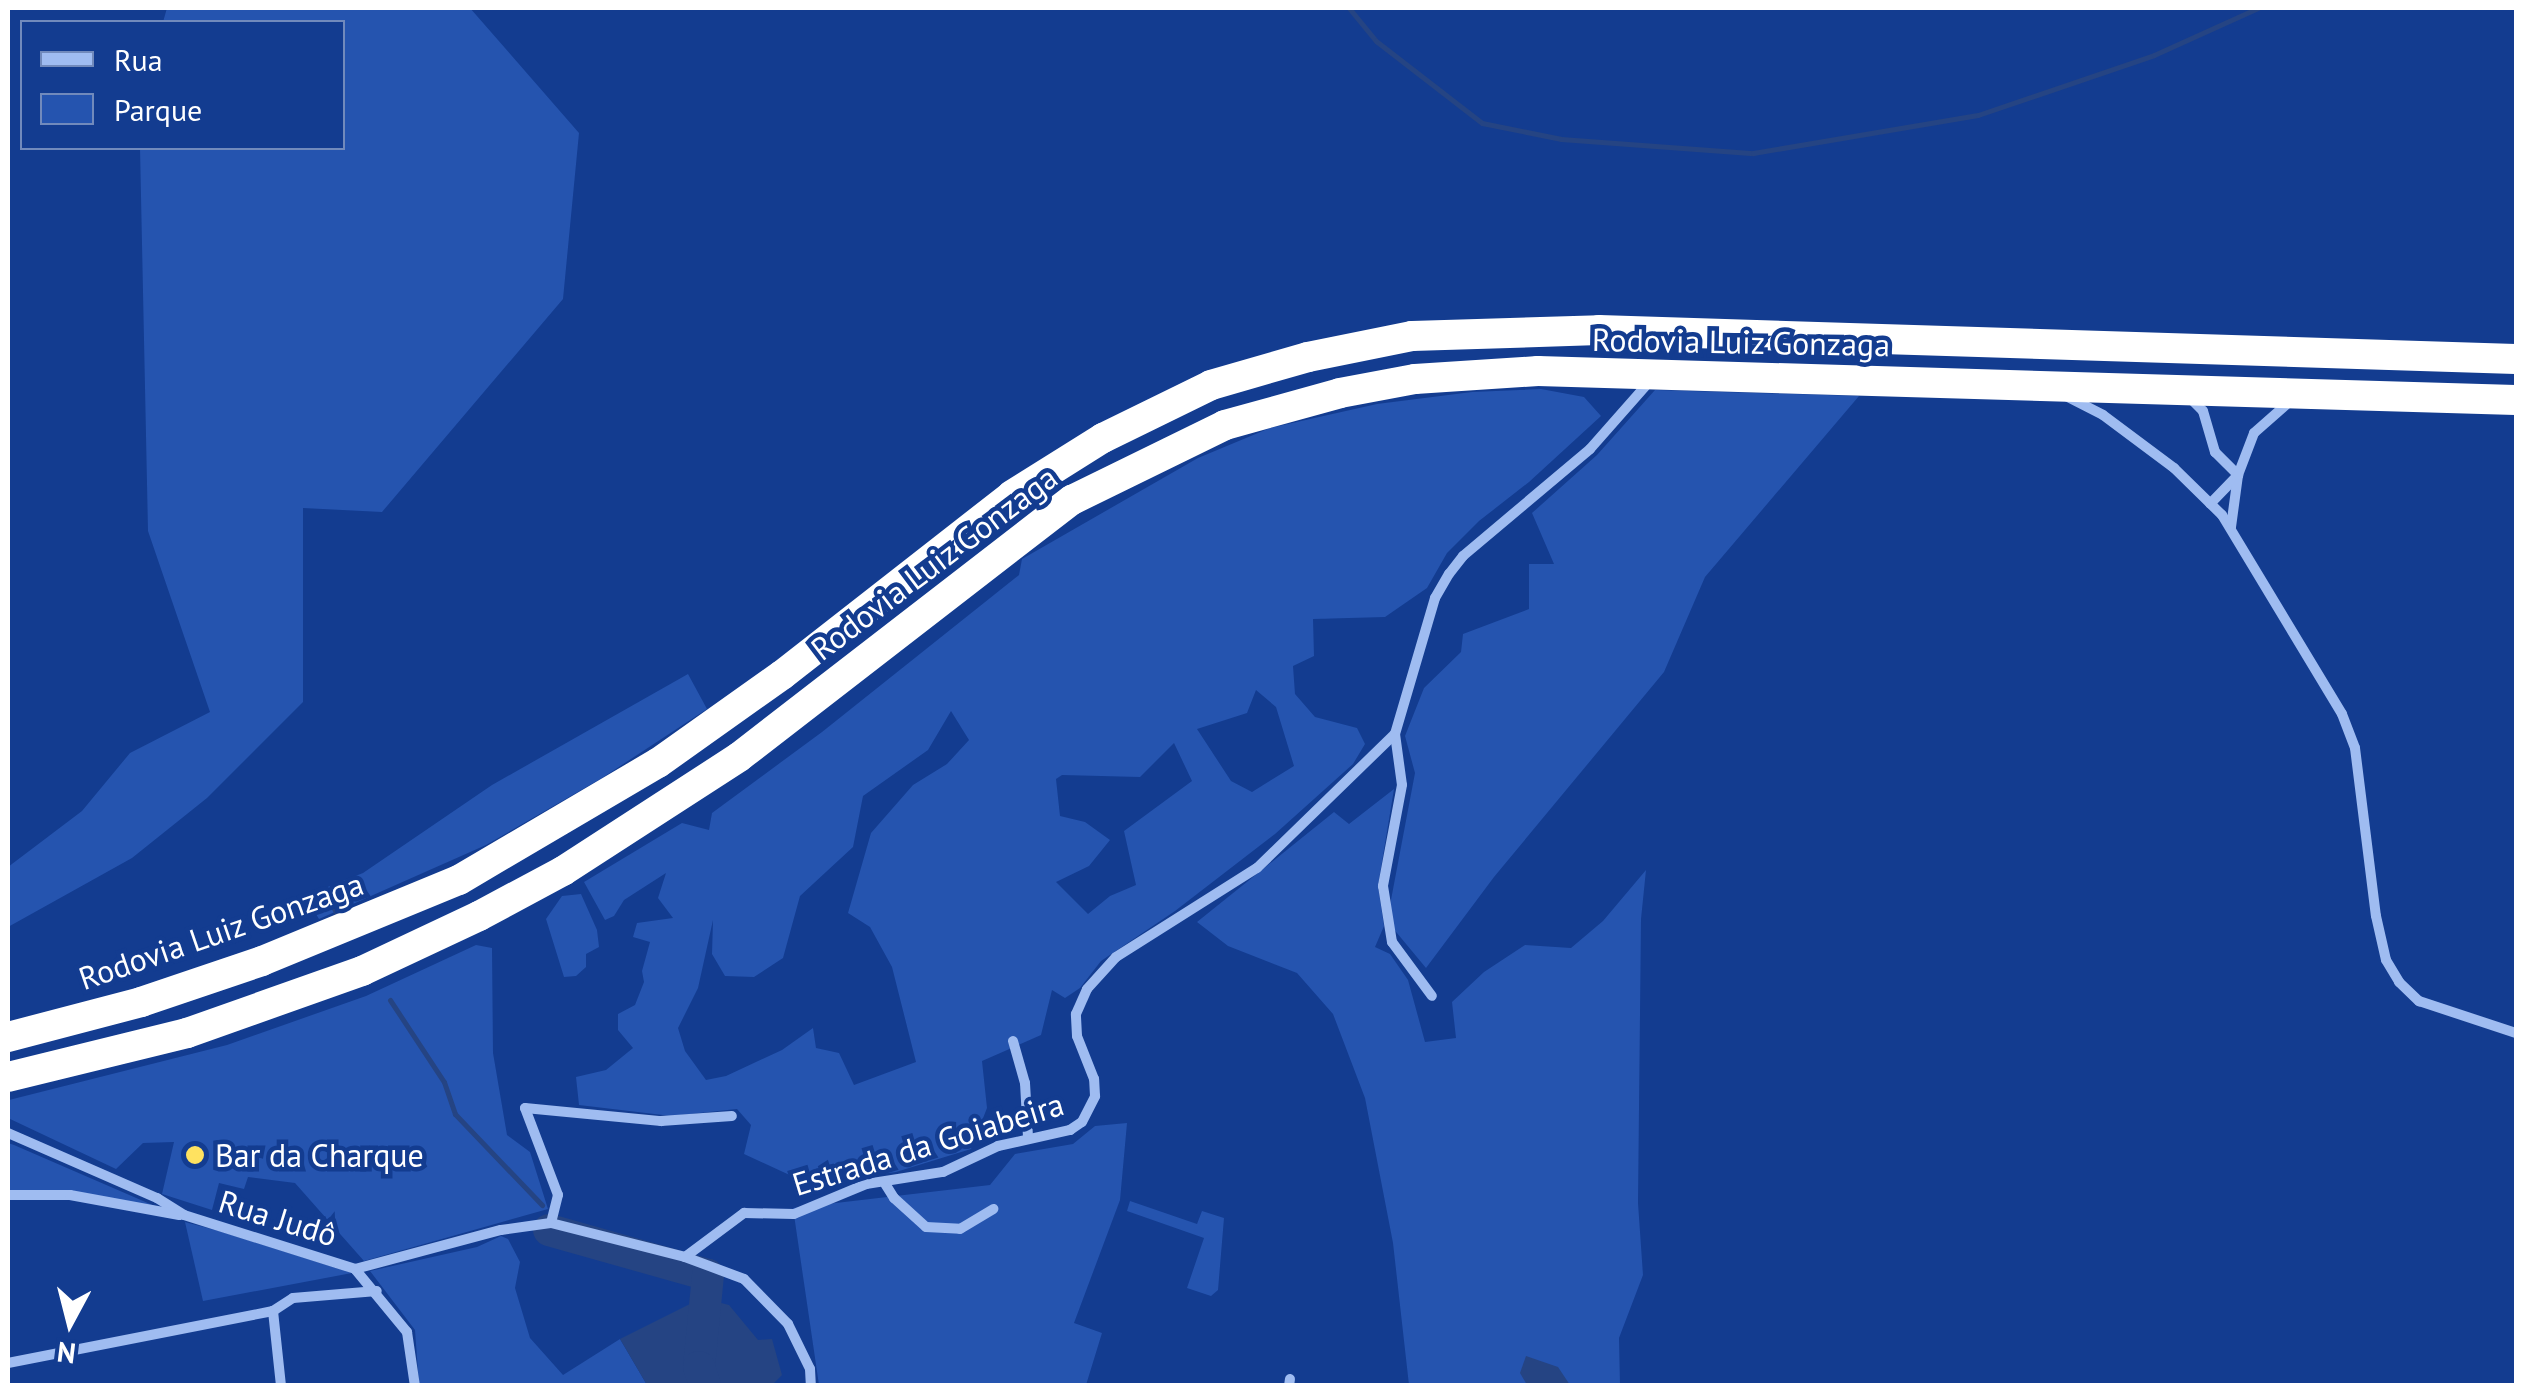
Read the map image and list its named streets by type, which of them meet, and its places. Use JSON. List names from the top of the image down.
{
  "streets": {
    "highway": ["Rodovia Luiz Gonzaga"],
    "street": ["Estrada da Goiabeira", "Rua Judô"]
  },
  "crossings": [
    ["Rodovia Luiz Gonzaga", "Estrada da Goiabeira"]
  ],
  "places": ["Bar da Charque"],
  "legend": ["Rua", "Parque"],
  "north": "bottom"
}
